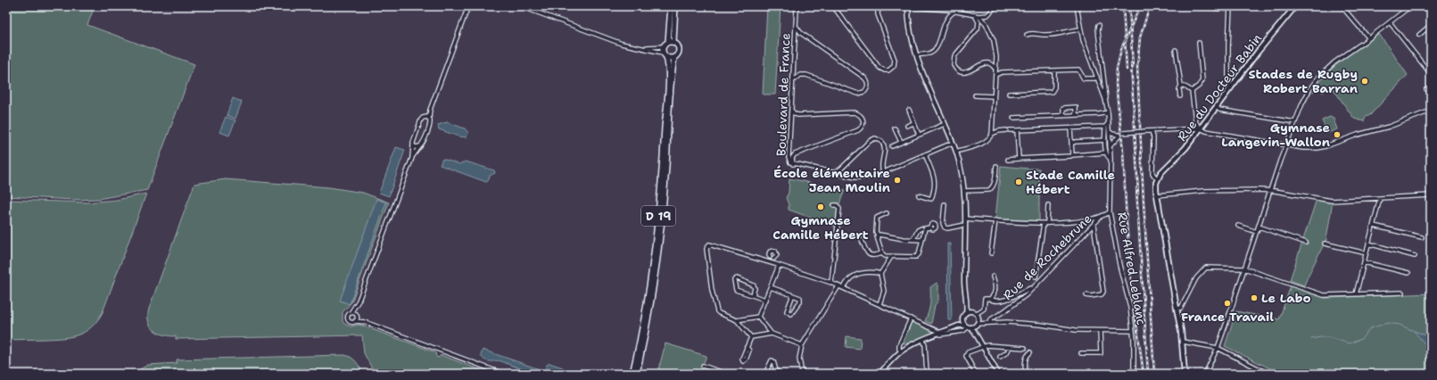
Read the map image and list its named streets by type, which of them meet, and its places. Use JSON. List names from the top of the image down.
{
  "streets": {
    "main road": ["Rue du Docteur Babin", "D 19"],
    "street": ["Boulevard de France", "Rue de Rochebrune", "Rue Alfred Leblanc"]
  },
  "places": [
    "Stades de Rugby Robert Barran",
    "Gymnase Langevin-Wallon",
    "École élémentaire Jean Moulin",
    "Stade Camille Hébert",
    "Gymnase Camille Hébert",
    "Le Labo",
    "France Travail"
  ]
}
